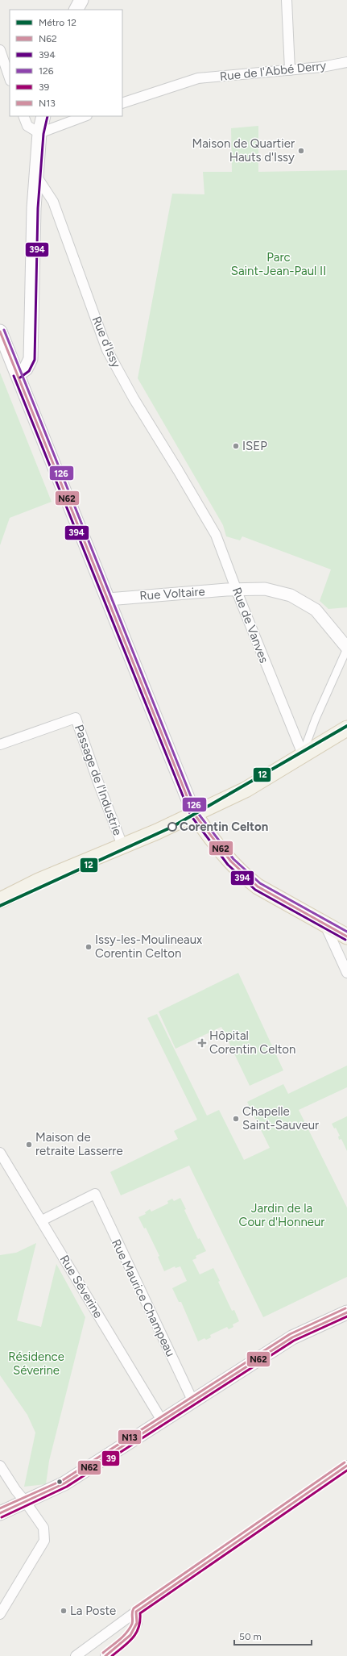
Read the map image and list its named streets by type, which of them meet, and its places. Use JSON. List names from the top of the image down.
{
  "streets": {
    "street": [
      "Rue de l'Abbé Derry",
      "Rue d'Issy",
      "Rue Voltaire",
      "Rue de Vanves",
      "Passage de l'Industrie",
      "Rue Séverine",
      "Rue Maurice Champeau"
    ]
  },
  "crossings": [
    ["Rue d'Issy", "Rue de Vanves"],
    ["Rue Voltaire", "Rue de Vanves"],
    ["Rue Séverine", "Rue Maurice Champeau"]
  ],
  "parks": ["Parc Saint-Jean-Paul II", "Jardin de la Cour d'Honneur", "Résidence Séverine"],
  "places": {
    "other": [
      "Maison de Quartier Hauts d'Issy",
      "ISEP",
      "Corentin Celton",
      "Issy-les-Moulineaux Corentin Celton",
      "Chapelle Saint-Sauveur",
      "Maison de retraite Lasserre",
      "La Poste"
    ],
    "health": ["Hôpital Corentin Celton"]
  },
  "lines": [
    "transit line 394",
    "transit line 126",
    "transit line N62",
    "metro line 12",
    "transit line N13",
    "transit line 39"
  ],
  "legend": [
    "Métro 12",
    "N62",
    "394",
    "126",
    "39",
    "N13"
  ],
  "scale_bar": "50 m"
}
